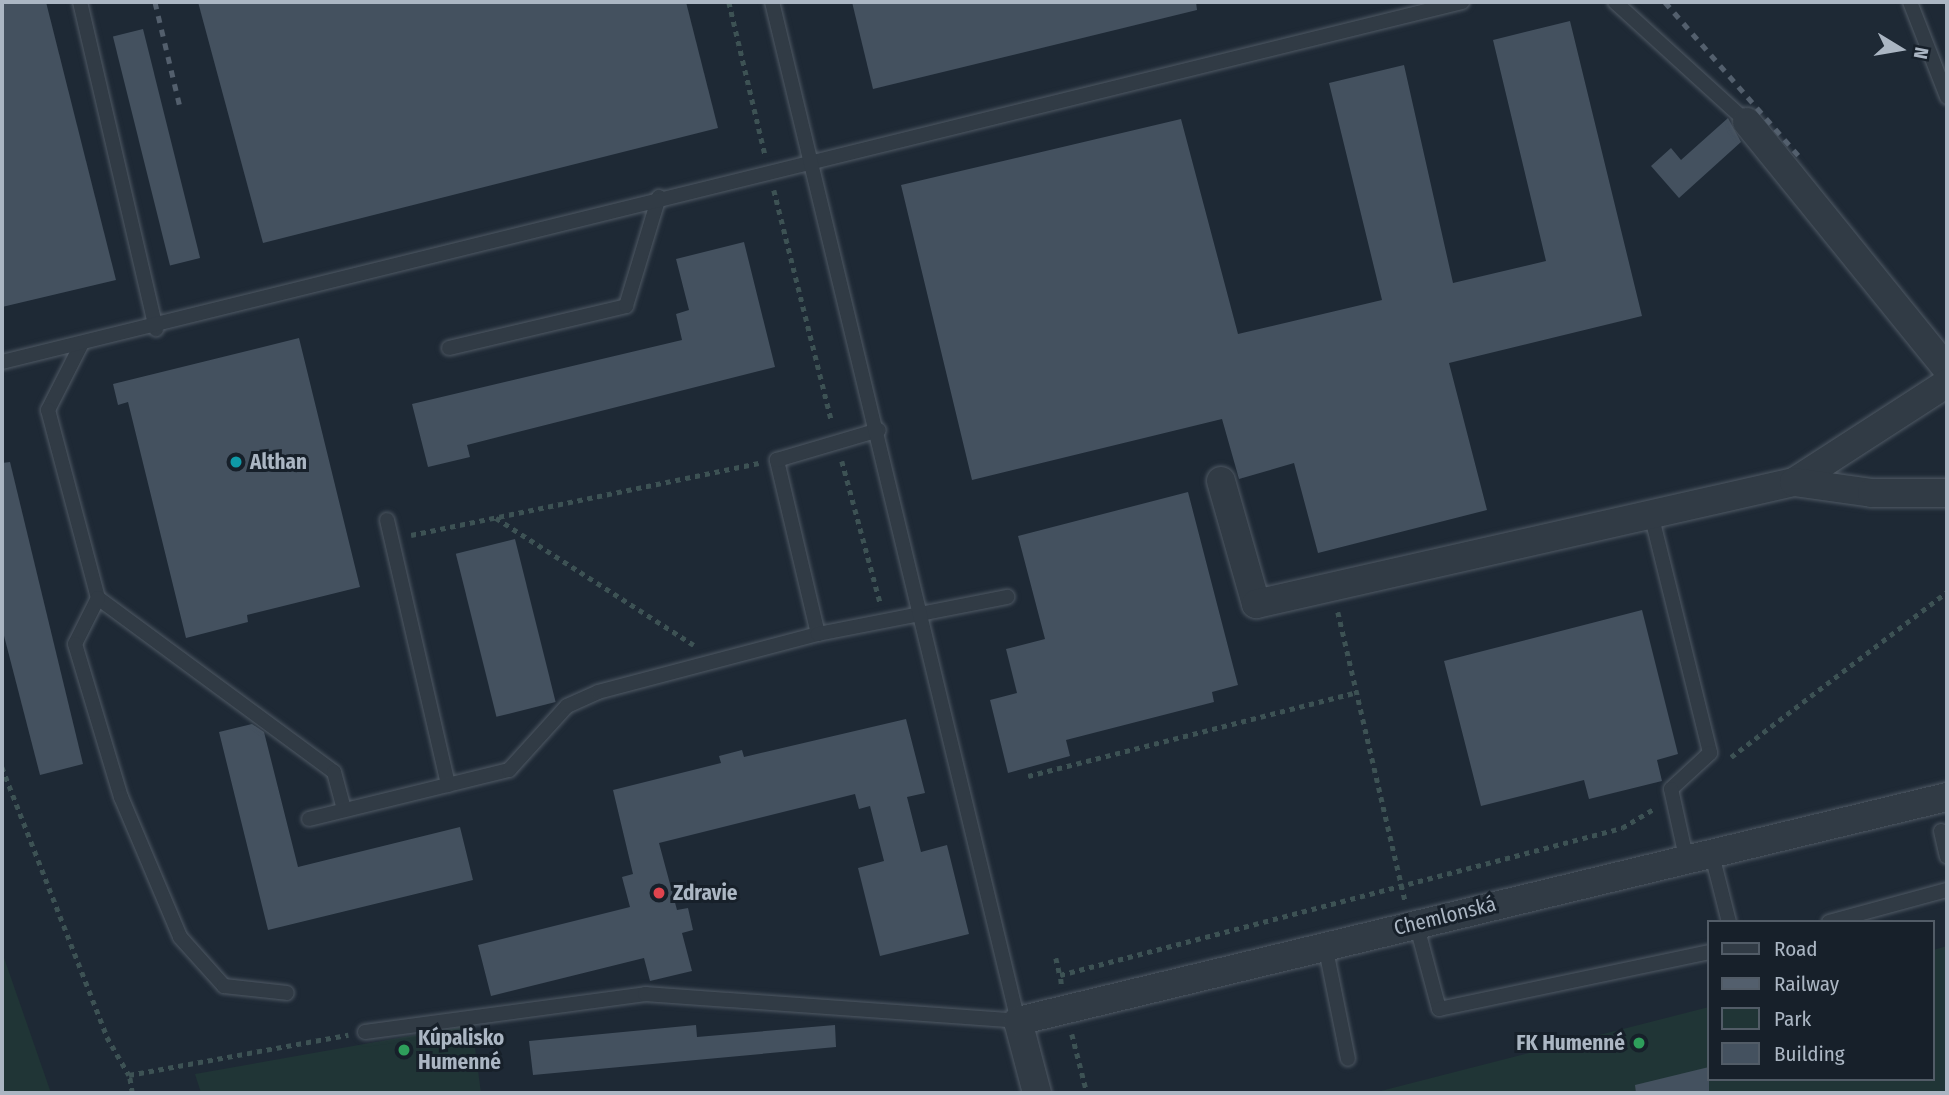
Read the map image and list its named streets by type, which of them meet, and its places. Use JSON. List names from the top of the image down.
{
  "streets": {
    "street": ["Chemlonská"]
  },
  "places": [
    "Althan",
    "Zdravie",
    "FK Humenné",
    "Kúpalisko Humenné"
  ],
  "legend": [
    "Road",
    "Railway",
    "Park",
    "Building"
  ],
  "north": "right"
}
